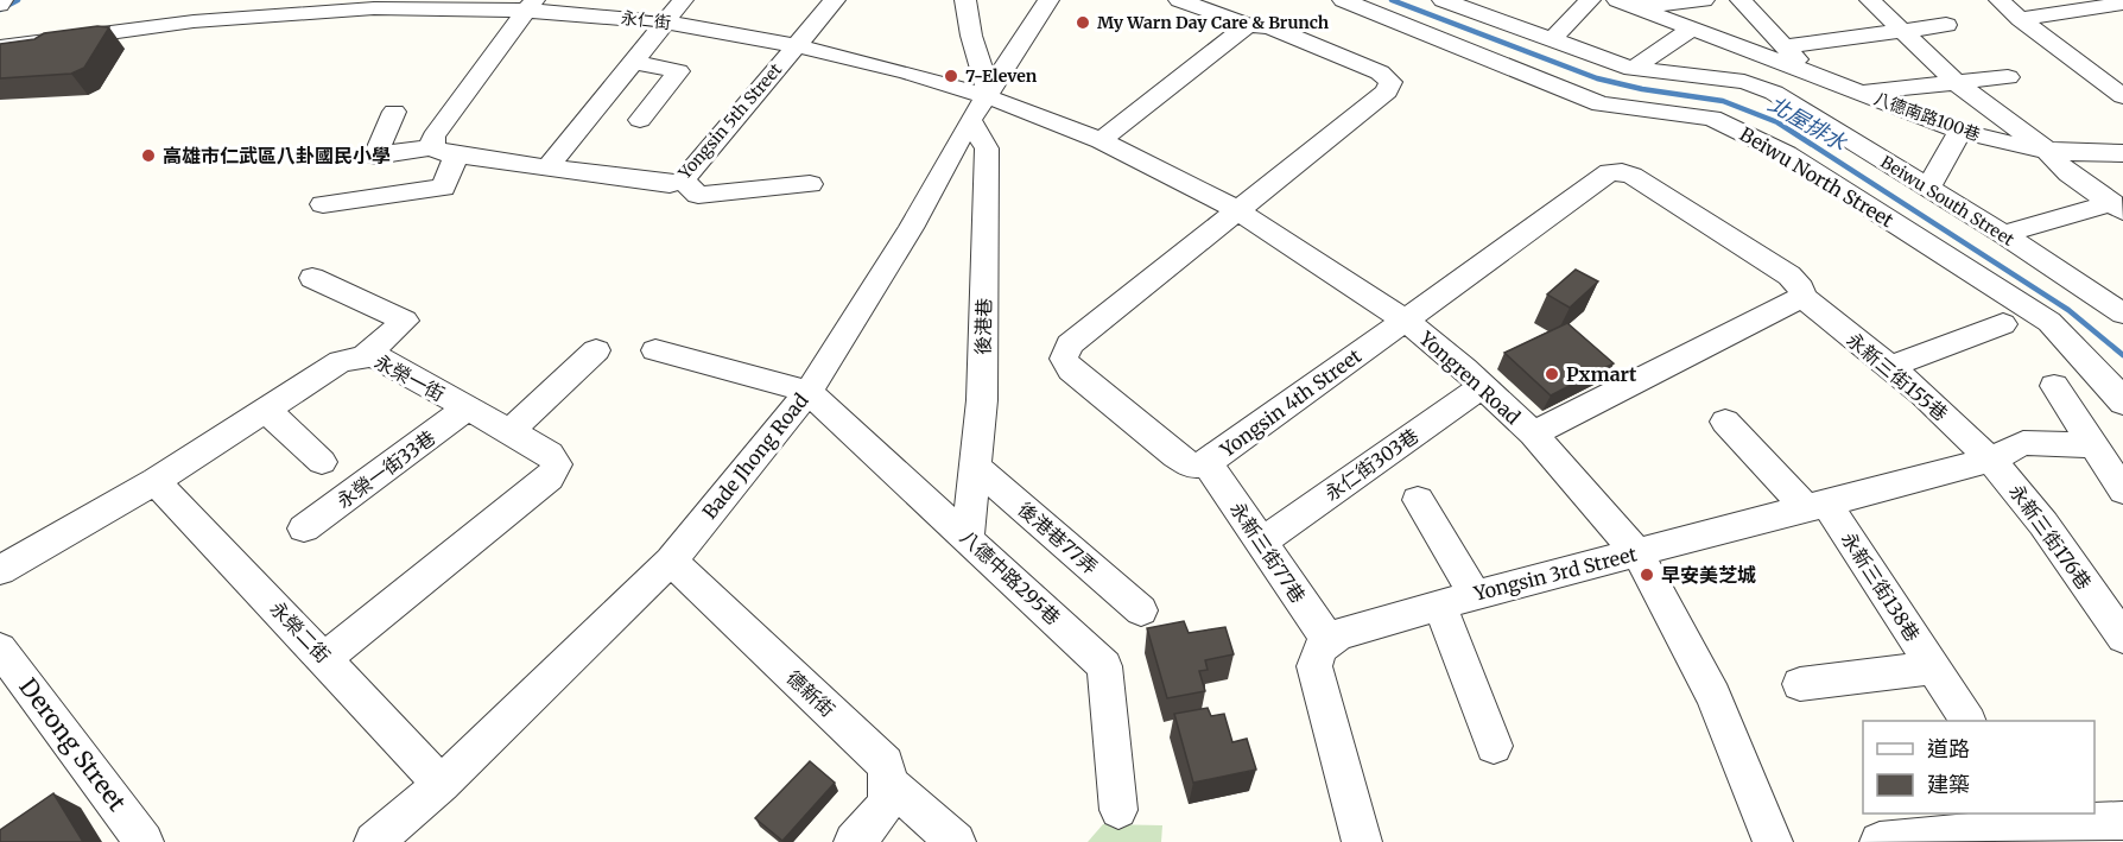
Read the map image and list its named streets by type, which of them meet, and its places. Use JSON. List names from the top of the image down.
{
  "streets": {
    "street": [
      "永仁街",
      "八德南路100巷",
      "Yongsin 5th Street",
      "Beiwu North Street",
      "Beiwu South Street",
      "後港巷",
      "永新三街155巷",
      "永榮一街",
      "Yongren Road",
      "Yongsin 4th Street",
      "Bade Jhong Road",
      "永仁街303巷",
      "永榮一街33巷",
      "永新三街176巷",
      "後港巷77弄",
      "永新三街77巷",
      "Yongsin 3rd Street",
      "八德中路295巷",
      "永新三街138巷",
      "永榮二街",
      "德新街",
      "Derong Street"
    ]
  },
  "crossings": [
    ["永仁街", "Yongsin 5th Street"],
    ["永仁街", "後港巷"],
    ["永仁街", "Yongren Road"],
    ["永仁街", "Bade Jhong Road"],
    ["後港巷", "Yongren Road"],
    ["後港巷", "Bade Jhong Road"],
    ["後港巷", "後港巷77弄"],
    ["後港巷", "八德中路295巷"],
    ["永新三街155巷", "Yongsin 4th Street"],
    ["永新三街155巷", "永新三街176巷"],
    ["永新三街155巷", "Yongsin 3rd Street"],
    ["永榮一街", "永榮一街33巷"],
    ["永榮一街", "永榮二街"],
    ["Yongren Road", "Yongsin 4th Street"],
    ["Yongren Road", "Bade Jhong Road"],
    ["Yongren Road", "永仁街303巷"],
    ["Yongren Road", "Yongsin 3rd Street"],
    ["Yongsin 4th Street", "永新三街77巷"],
    ["Bade Jhong Road", "八德中路295巷"],
    ["Bade Jhong Road", "永榮二街"],
    ["Bade Jhong Road", "德新街"],
    ["永仁街303巷", "永新三街77巷"],
    ["永新三街176巷", "Yongsin 3rd Street"],
    ["永新三街77巷", "Yongsin 3rd Street"],
    ["Yongsin 3rd Street", "永新三街138巷"]
  ],
  "water": ["北屋排水"],
  "places": [
    "My Warn Day Care & Brunch",
    "7-Eleven",
    "高雄市仁武區八卦國民小學",
    "Pxmart",
    "早安美芝城"
  ],
  "legend": ["道路", "建築"]
}
